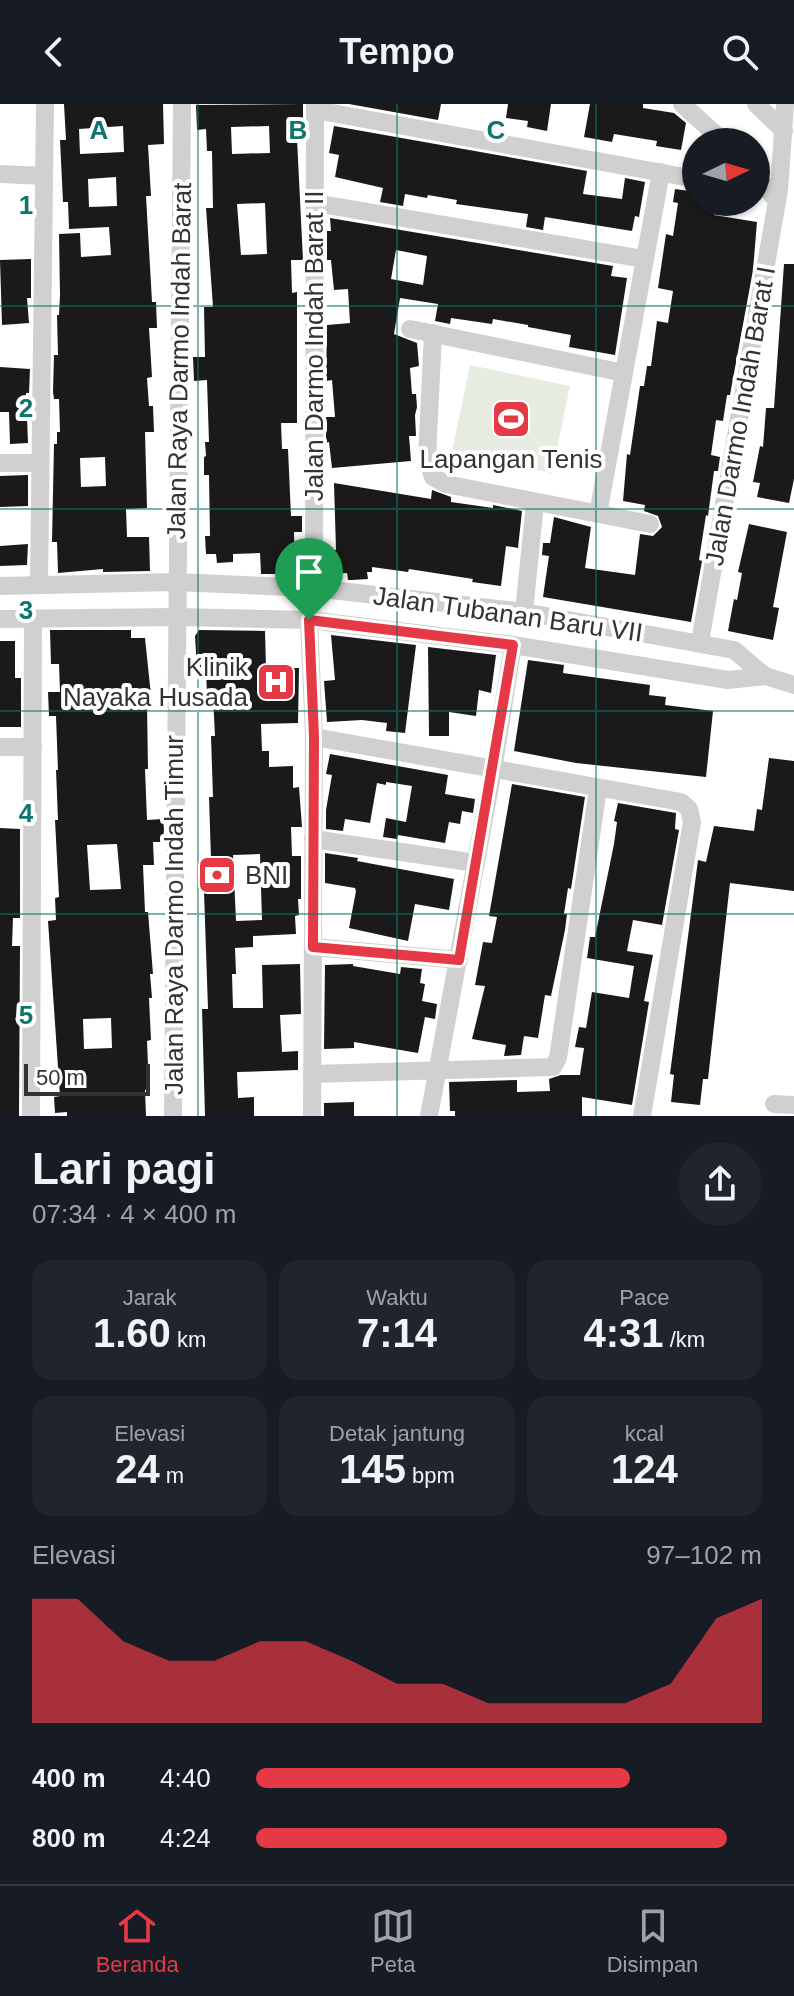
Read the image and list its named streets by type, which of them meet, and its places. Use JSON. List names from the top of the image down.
{
  "streets": {
    "street": [
      "Jalan Darmo Indah Barat II",
      "Jalan Raya Darmo Indah Barat",
      "Jalan Darmo Indah Barat I",
      "Jalan Tubanan Baru VII",
      "Jalan Raya Darmo Indah Timur"
    ]
  },
  "crossings": [
    ["Jalan Darmo Indah Barat II", "Jalan Tubanan Baru VII"],
    ["Jalan Raya Darmo Indah Barat", "Jalan Tubanan Baru VII"],
    ["Jalan Raya Darmo Indah Barat", "Jalan Raya Darmo Indah Timur"],
    ["Jalan Darmo Indah Barat I", "Jalan Tubanan Baru VII"]
  ],
  "places": {
    "sports": ["Lapangan Tenis"],
    "hospital": ["Klinik Nayaka Husada"],
    "bank": ["BNI"]
  },
  "scale_bar": "50 m",
  "north": "right",
  "page": {
    "header": "Tempo",
    "scale": "50 m",
    "heading": ["Lari pagi", "07:34 · 4 × 400 m"],
    "stats": [
      ["Jarak", "1.60 km"],
      ["Waktu", "7:14"],
      ["Pace", "4:31 /km"],
      ["Elevasi", "24 m"],
      ["Detak jantung", "145 bpm"],
      ["kcal", "124"]
    ],
    "chart": ["Elevasi", "97–102 m"],
    "list": [
      {
        "name": "400 m",
        "note": "4:40"
      },
      {
        "name": "800 m",
        "note": "4:24"
      }
    ],
    "tabs": ["Beranda", "Peta", "Disimpan"]
  },
  "grid": {
    "columns": ["A", "B", "C"],
    "rows": [
      "1",
      "2",
      "3",
      "4",
      "5"
    ]
  }
}
